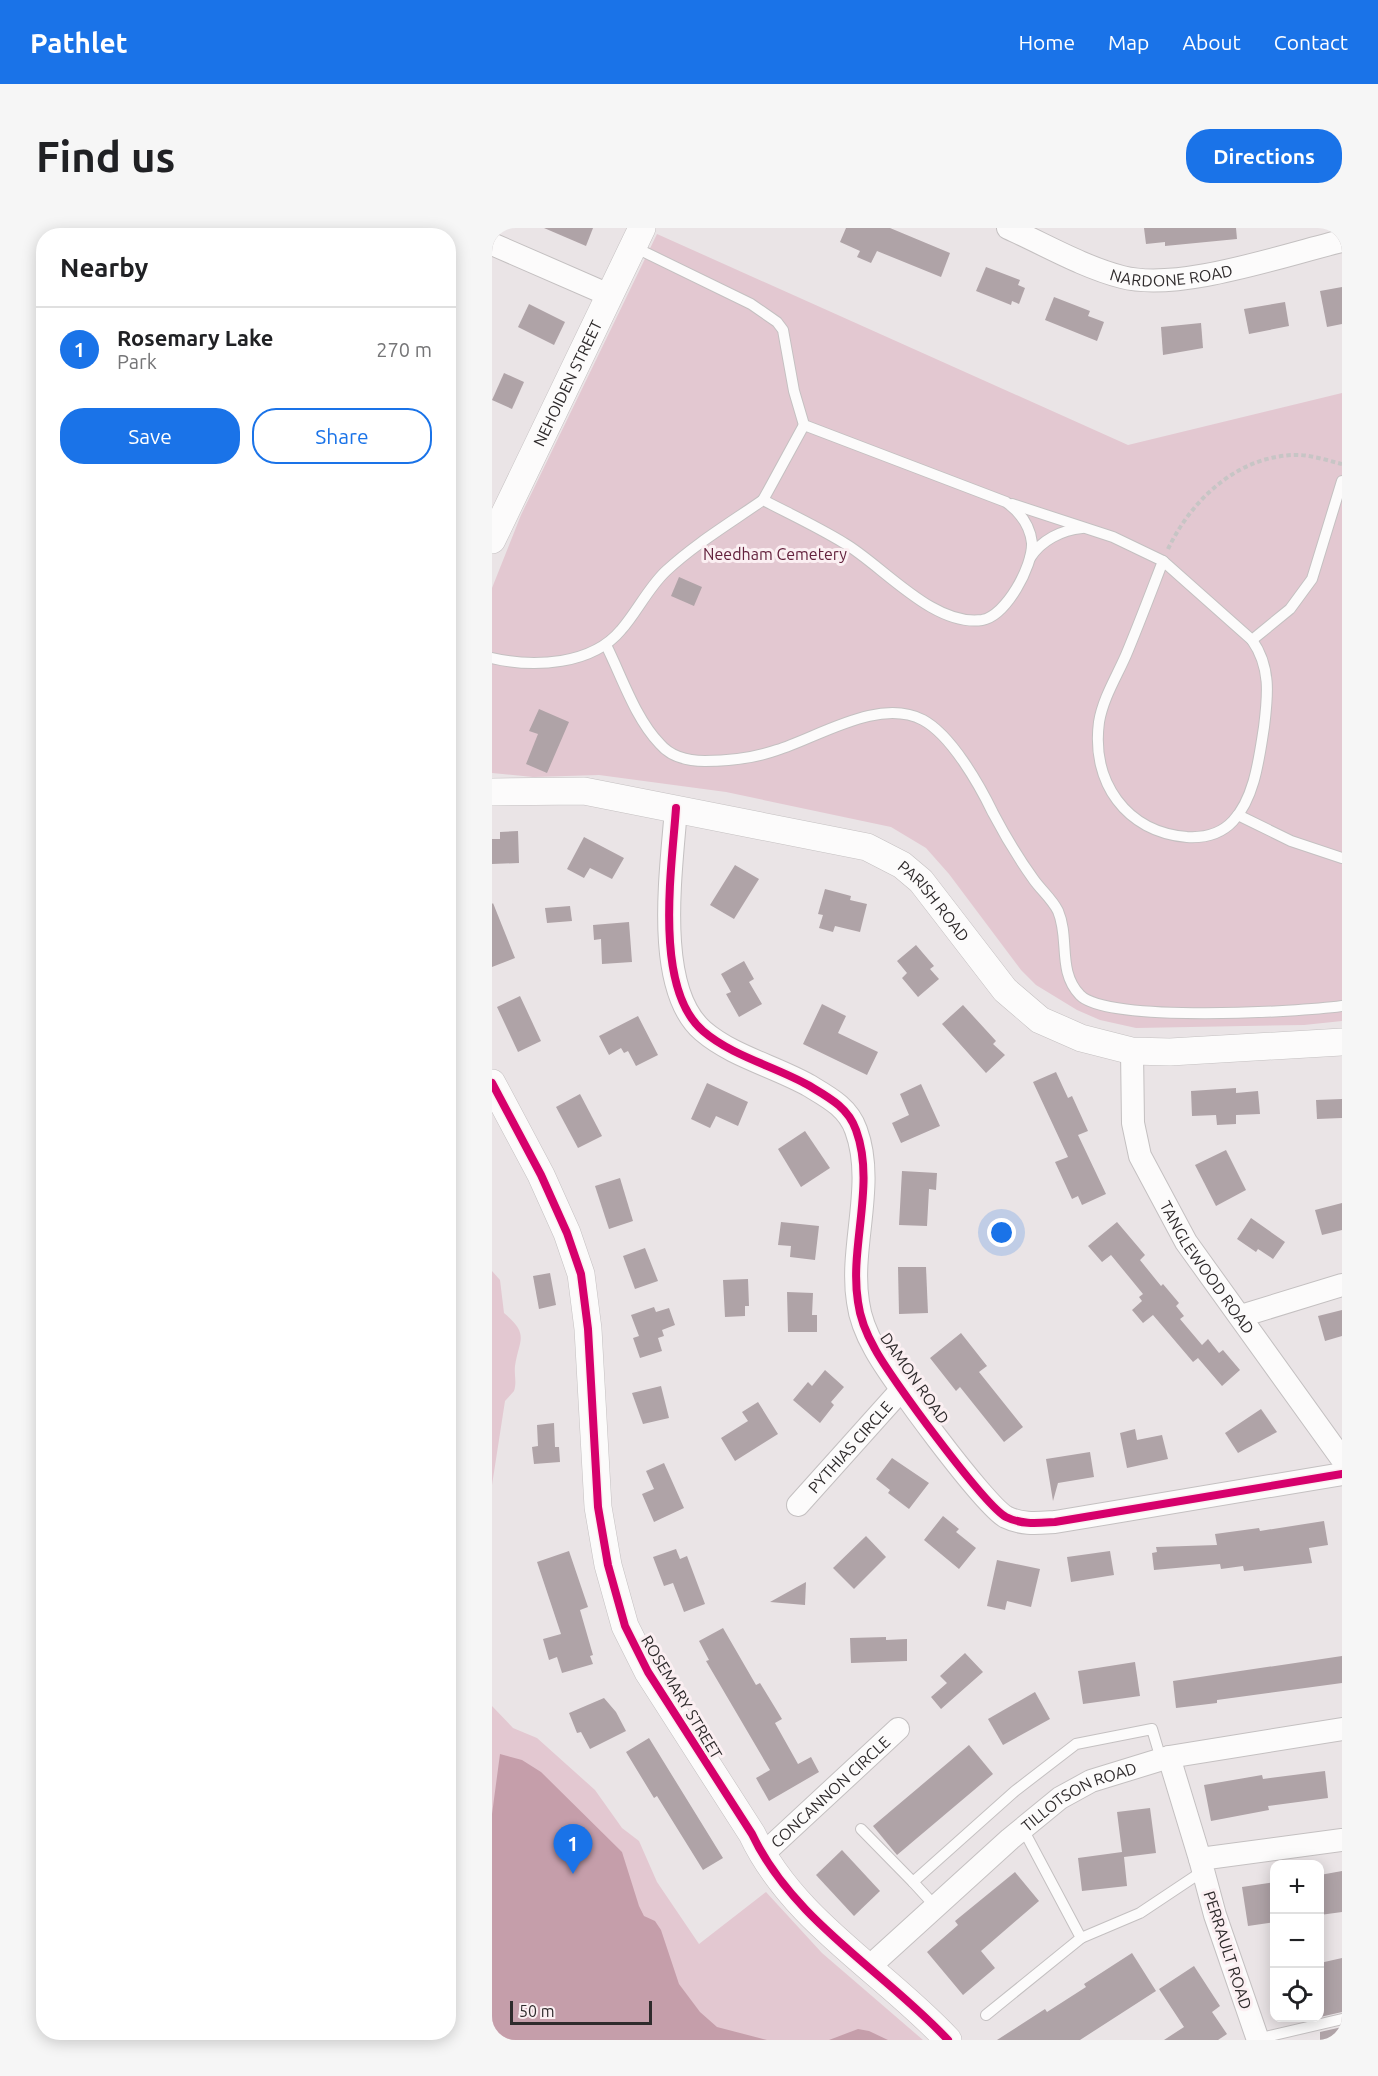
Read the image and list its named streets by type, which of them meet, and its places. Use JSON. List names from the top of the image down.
{
  "streets": {
    "street": [
      "NARDONE ROAD",
      "NEHOIDEN STREET",
      "PARISH ROAD",
      "TANGLEWOOD ROAD",
      "DAMON ROAD",
      "PYTHIAS CIRCLE",
      "ROSEMARY STREET",
      "CONCANNON CIRCLE",
      "TILLOTSON ROAD",
      "PERRAULT ROAD"
    ]
  },
  "crossings": [
    ["PARISH ROAD", "TANGLEWOOD ROAD"],
    ["PARISH ROAD", "DAMON ROAD"],
    ["DAMON ROAD", "PYTHIAS CIRCLE"],
    ["ROSEMARY STREET", "CONCANNON CIRCLE"],
    ["ROSEMARY STREET", "TILLOTSON ROAD"],
    ["TILLOTSON ROAD", "PERRAULT ROAD"]
  ],
  "parks": ["Needham Cemetery"],
  "scale_bar": "50 m",
  "page": {
    "header": "Pathlet",
    "nav": [
      "Home",
      "Map",
      "About",
      "Contact"
    ],
    "buttons": [
      "Directions",
      ["Save", "Share"]
    ],
    "title": "Find us",
    "heading": "Nearby",
    "list": [
      {
        "mark": "1",
        "name": "Rosemary Lake",
        "note": "Park",
        "value": "270 m"
      }
    ],
    "pins": "1",
    "map_buttons": ["+", "−"],
    "scale": "50 m"
  }
}
